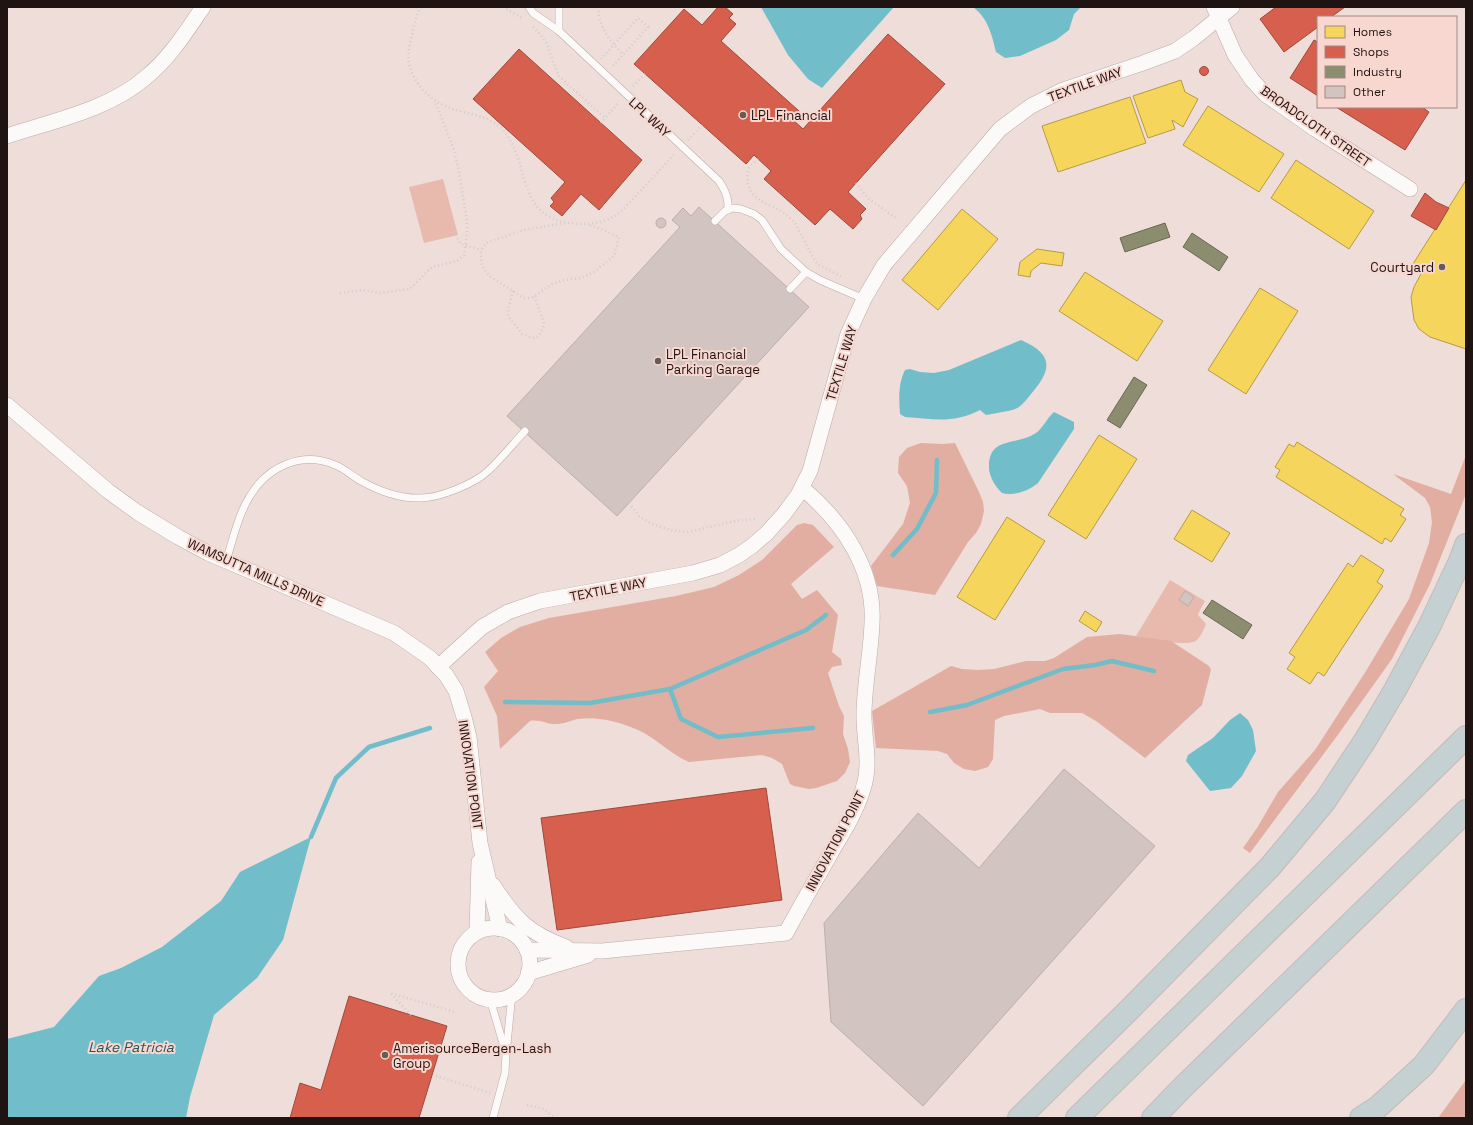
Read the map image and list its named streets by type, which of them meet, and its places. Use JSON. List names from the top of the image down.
{
  "streets": {
    "street": [
      "TEXTILE WAY",
      "BROADCLOTH STREET",
      "WAMSUTTA MILLS DRIVE",
      "INNOVATION POINT"
    ],
    "lane": ["LPL WAY"]
  },
  "crossings": [
    ["TEXTILE WAY", "BROADCLOTH STREET"],
    ["TEXTILE WAY", "WAMSUTTA MILLS DRIVE"],
    ["TEXTILE WAY", "INNOVATION POINT"],
    ["WAMSUTTA MILLS DRIVE", "INNOVATION POINT"]
  ],
  "water": ["Lake Patricia"],
  "places": [
    "LPL Financial",
    "Courtyard",
    "LPL Financial Parking Garage",
    "AmerisourceBergen-Lash Group"
  ],
  "legend": [
    "Homes",
    "Shops",
    "Industry",
    "Other"
  ]
}
